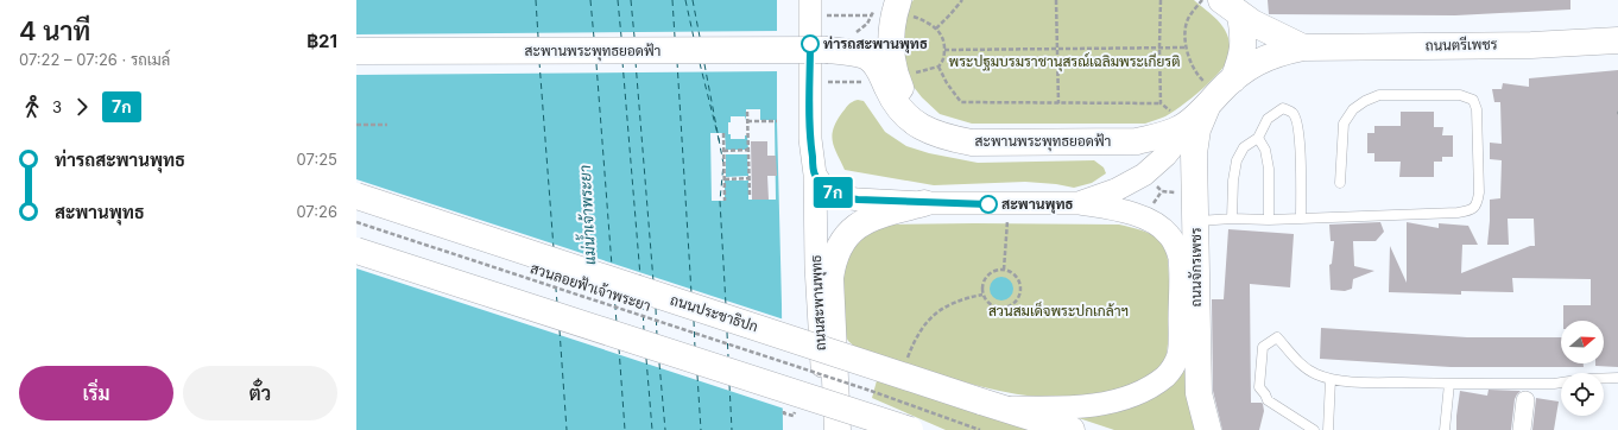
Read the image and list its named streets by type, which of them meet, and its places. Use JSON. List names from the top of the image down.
{
  "streets": {
    "main road": [
      "ถนนตรีเพชร",
      "สะพานพระพุทธยอดฟ้า",
      "ถนนจักรเพชร",
      "ถนนประชาธิปก"
    ],
    "street": ["ถนนสะพานพุทธ"],
    "path": ["สวนลอยฟ้าเจ้าพระยา"]
  },
  "crossings": [
    ["ถนนตรีเพชร", "ถนนจักรเพชร"],
    ["สะพานพระพุทธยอดฟ้า", "ถนนจักรเพชร"]
  ],
  "water": ["แม่น้ำเจ้าพระยา"],
  "parks": ["พระปฐมบรมราชานุสรณ์เฉลิมพระเกียรติ", "สวนสมเด็จพระปกเกล้าฯ"],
  "places": ["ท่ารถสะพานพุทธ", "สะพานพุทธ"],
  "lines": ["bus line 7ก"],
  "north": "right",
  "page": {
    "heading": ["4 นาที", "07:22 – 07:26 · รถเมล์", "฿21"],
    "on_map": "7ก",
    "legs": ["3", "7ก"],
    "list": [
      {
        "name": "ท่ารถสะพานพุทธ",
        "value": "07:25"
      },
      {
        "name": "สะพานพุทธ",
        "value": "07:26"
      }
    ],
    "buttons": ["เริ่ม", "ตั๋ว"]
  }
}
